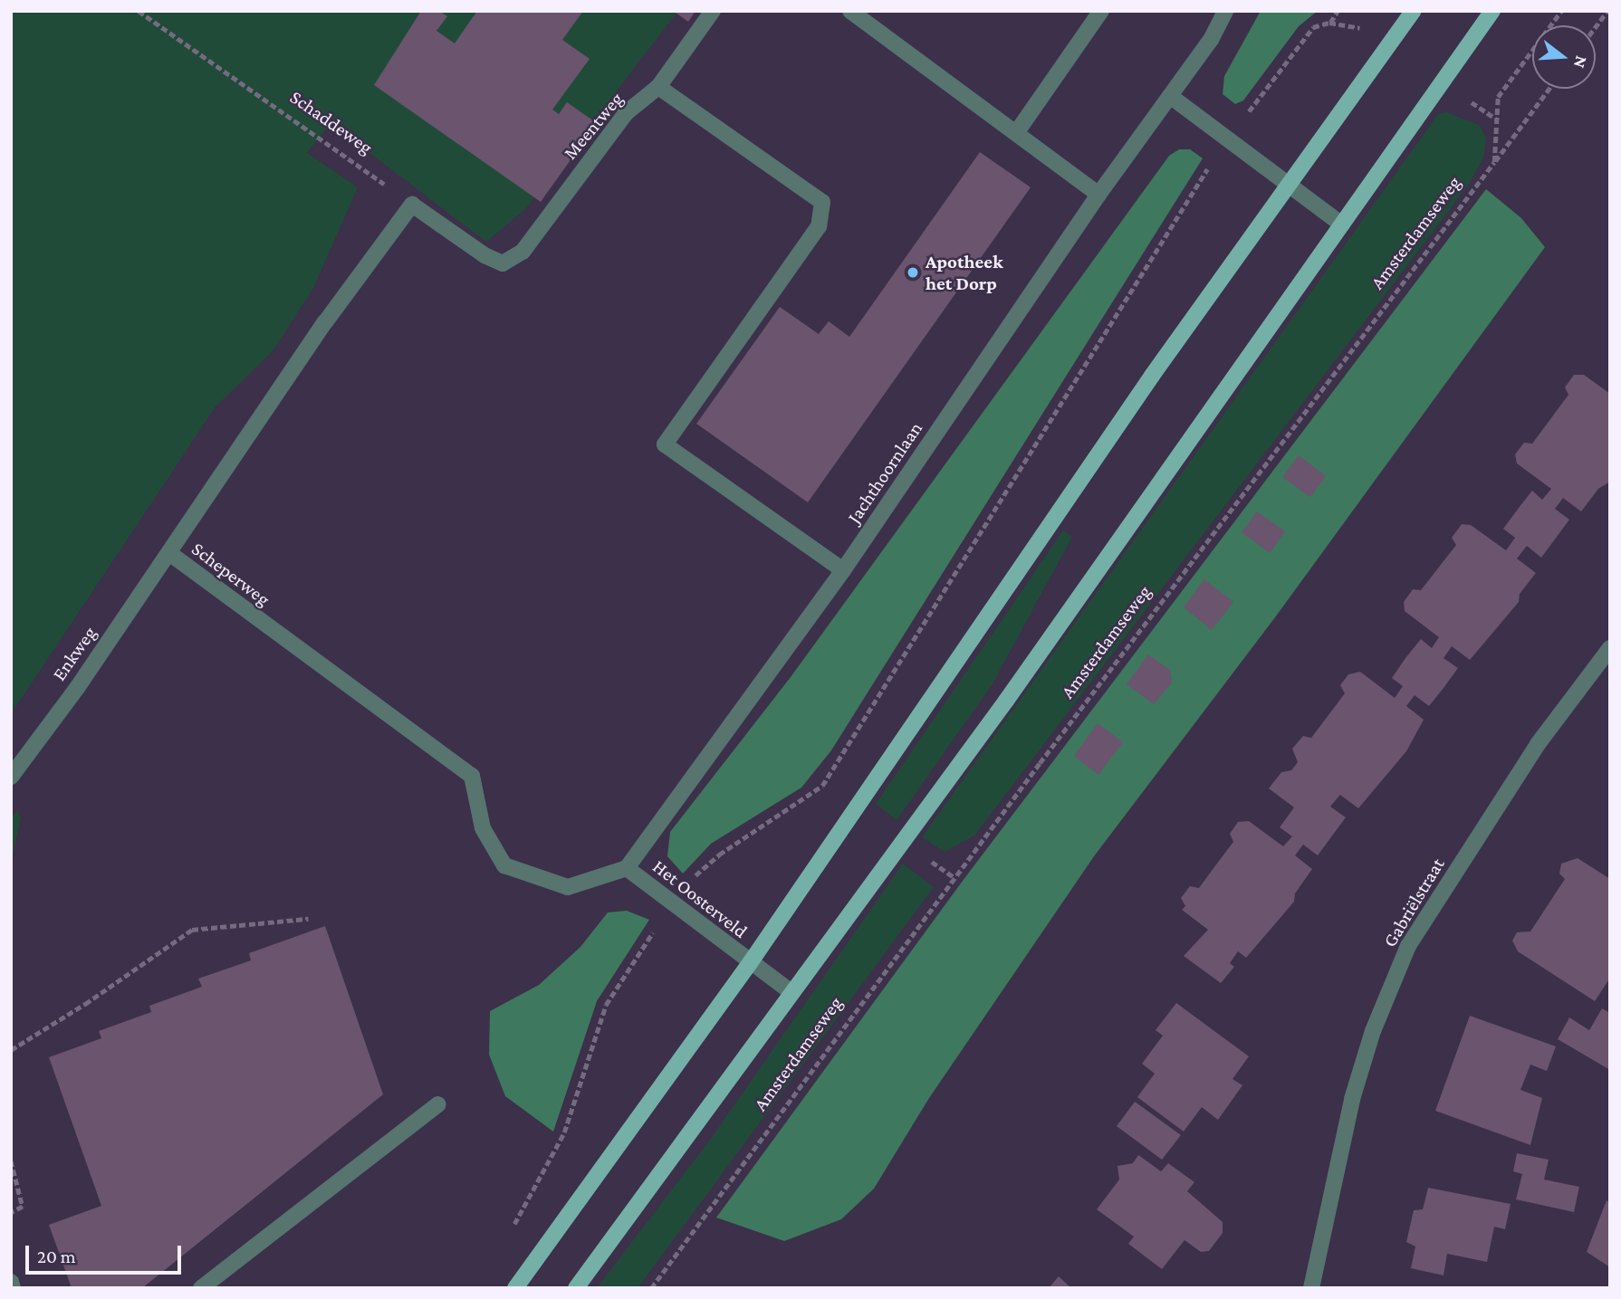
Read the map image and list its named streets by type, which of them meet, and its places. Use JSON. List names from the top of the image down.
{
  "streets": {
    "street": [
      "Meentweg",
      "Jachthoornlaan",
      "Scheperweg",
      "Enkweg",
      "Het Oosterveld",
      "Gabriëlstraat"
    ],
    "path": ["Schaddeweg", "Amsterdamseweg"]
  },
  "crossings": [
    ["Schaddeweg", "Meentweg"],
    ["Schaddeweg", "Scheperweg"],
    ["Meentweg", "Scheperweg"],
    ["Jachthoornlaan", "Het Oosterveld"],
    ["Scheperweg", "Enkweg"],
    ["Scheperweg", "Het Oosterveld"]
  ],
  "places": ["Apotheek het Dorp"],
  "scale_bar": "20 m",
  "north": "right"
}
